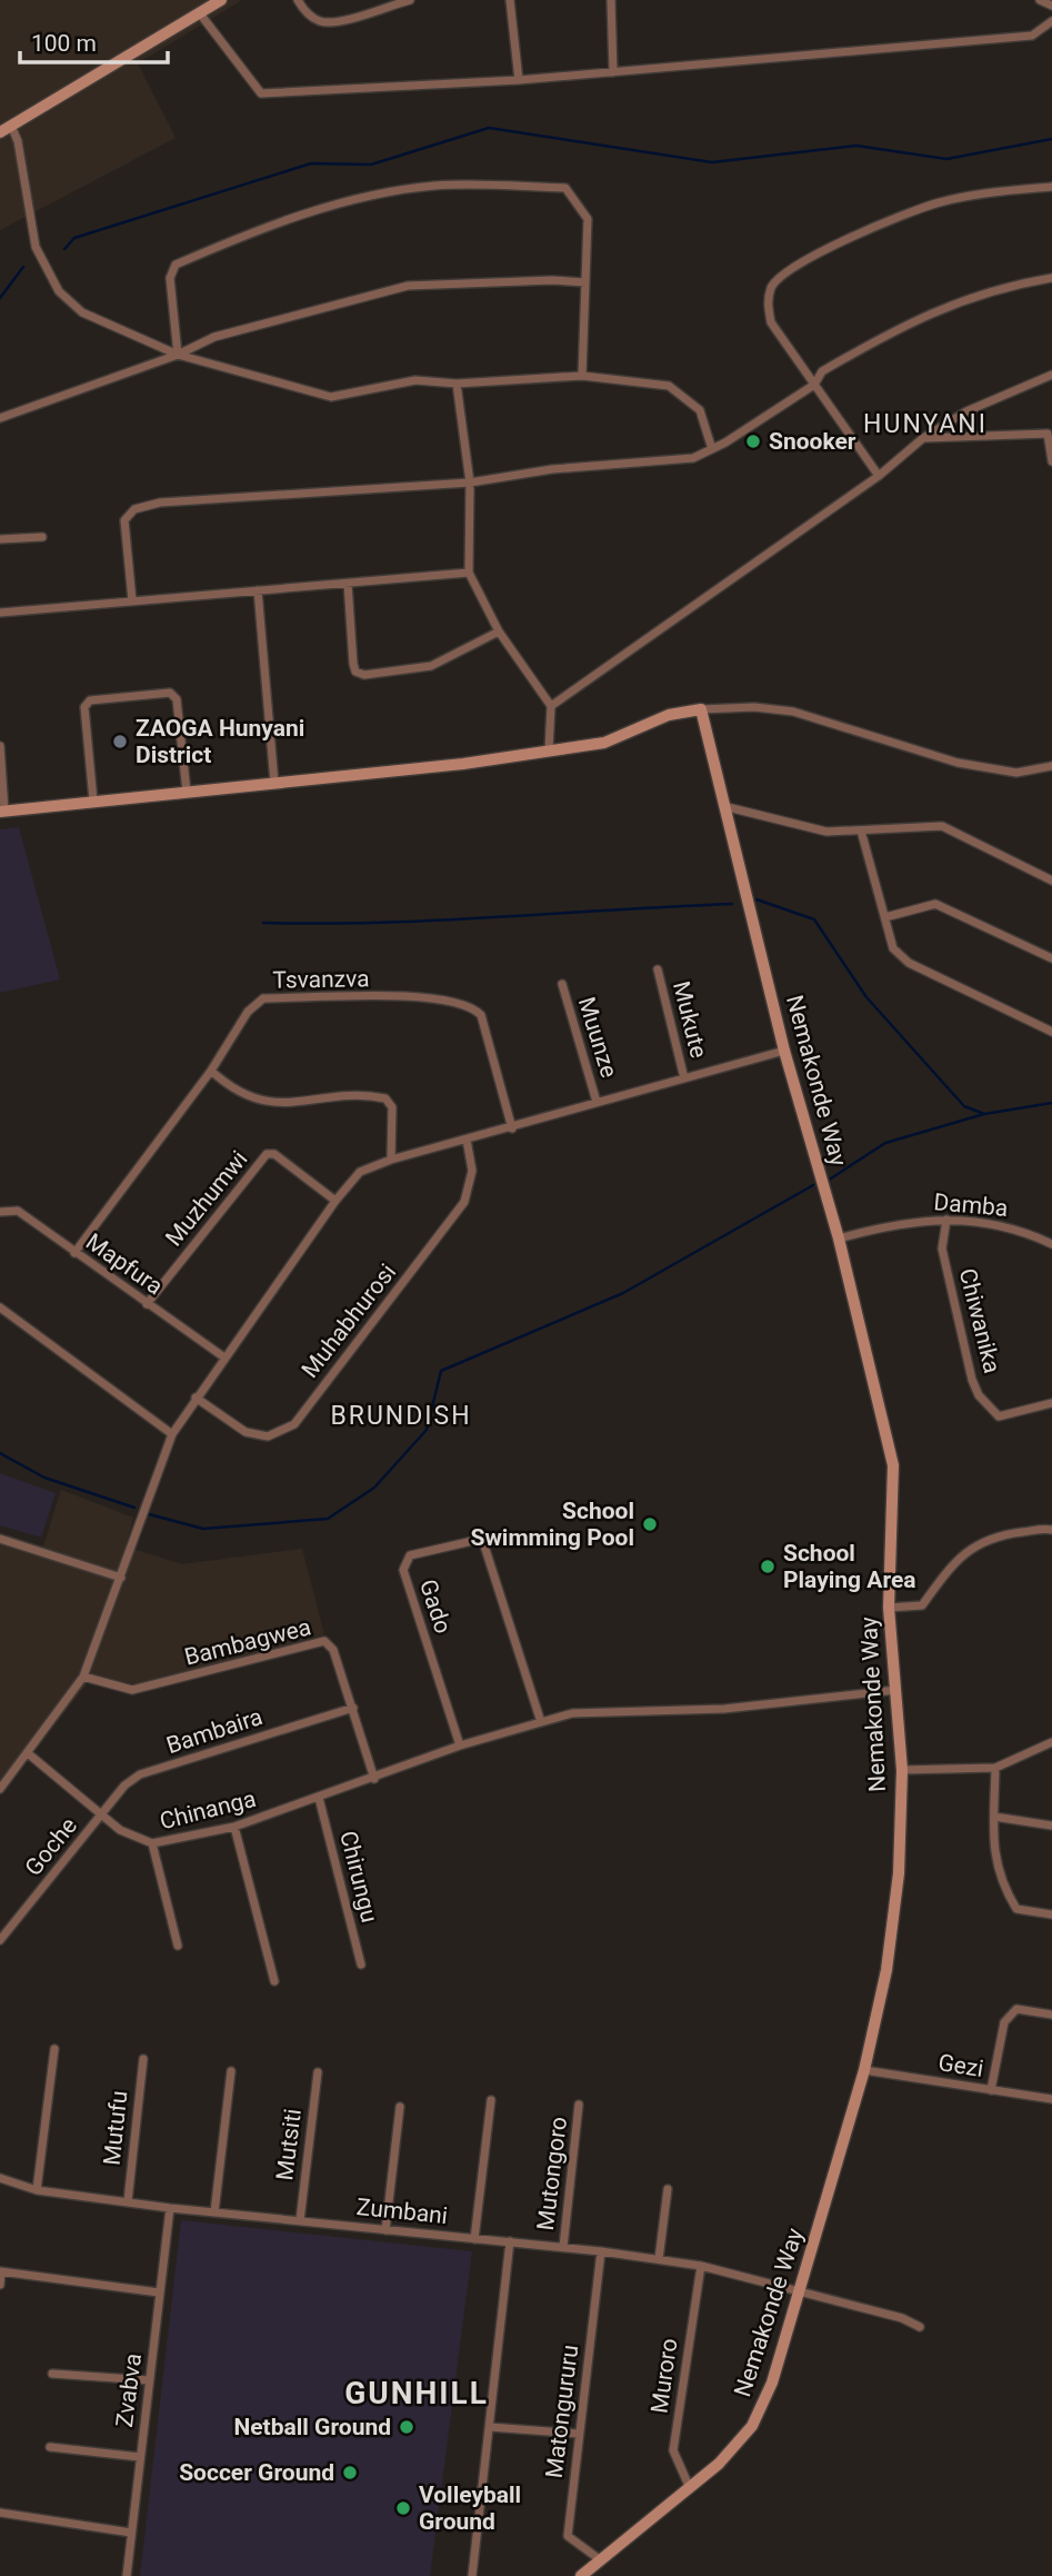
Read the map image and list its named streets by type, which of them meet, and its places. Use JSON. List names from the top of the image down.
{
  "streets": {
    "street": [
      "Tsvanzva",
      "Mukute",
      "Muunze",
      "Nemakonde Way",
      "Muzhumwi",
      "Damba",
      "Mapfura",
      "Muhabhurosi",
      "Chiwanika",
      "Gado",
      "Bambagwea",
      "Bambaira",
      "Chinanga",
      "Goche",
      "Chirungu",
      "Gezi",
      "Mutufu",
      "Mutsiti",
      "Mutongoro",
      "Zumbani",
      "Muroro",
      "Zvabva",
      "Matongururu"
    ]
  },
  "crossings": [
    ["Tsvanzva", "Mapfura"],
    ["Nemakonde Way", "Damba"],
    ["Nemakonde Way", "Chinanga"],
    ["Nemakonde Way", "Gezi"],
    ["Nemakonde Way", "Zumbani"],
    ["Nemakonde Way", "Muroro"],
    ["Nemakonde Way", "Matongururu"],
    ["Muzhumwi", "Mapfura"],
    ["Damba", "Chiwanika"],
    ["Gado", "Chinanga"],
    ["Bambagwea", "Bambaira"],
    ["Bambagwea", "Chinanga"],
    ["Bambaira", "Chinanga"],
    ["Bambaira", "Goche"],
    ["Chinanga", "Goche"],
    ["Chinanga", "Chirungu"],
    ["Mutufu", "Zumbani"],
    ["Mutsiti", "Zumbani"],
    ["Mutongoro", "Zumbani"],
    ["Zumbani", "Muroro"],
    ["Zumbani", "Zvabva"],
    ["Zumbani", "Matongururu"]
  ],
  "districts": ["HUNYANI", "BRUNDISH", "GUNHILL"],
  "places": [
    "Snooker",
    "ZAOGA Hunyani District",
    "School Swimming Pool",
    "School Playing Area",
    "Netball Ground",
    "Soccer Ground",
    "Volleyball Ground"
  ],
  "scale_bar": "100 m"
}
